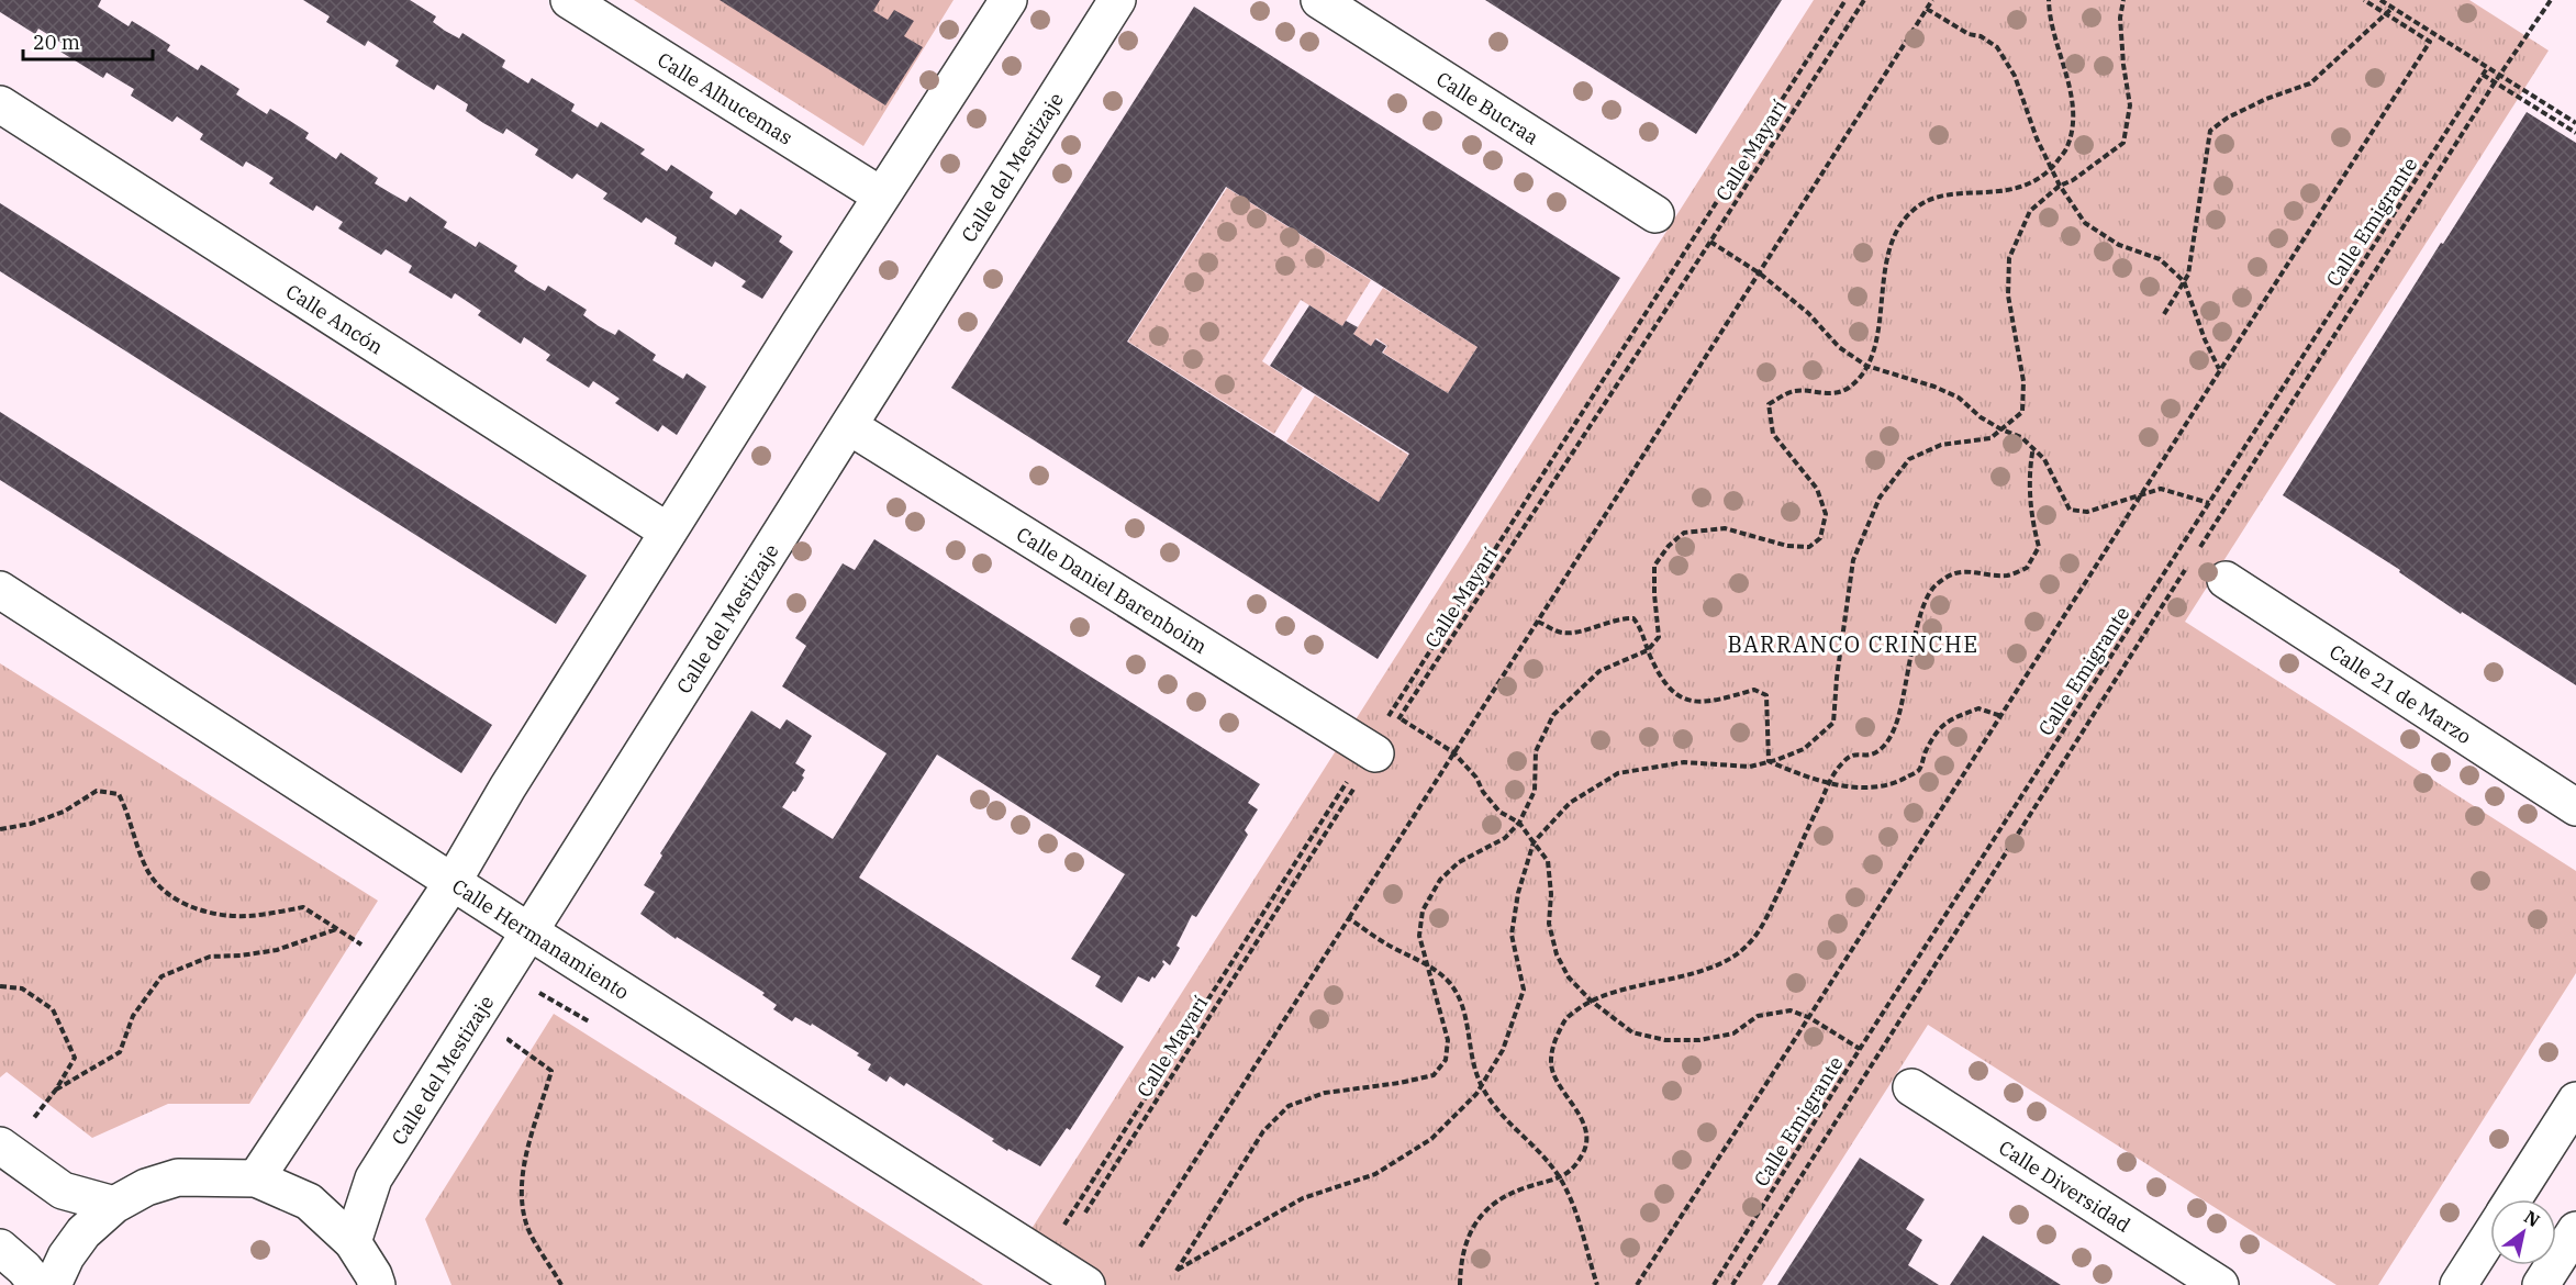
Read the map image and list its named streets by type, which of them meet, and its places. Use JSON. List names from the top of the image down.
{
  "streets": {
    "street": [
      "Calle Alhucemas",
      "Calle Bucraa",
      "Calle del Mestizaje",
      "Calle Ancón",
      "Calle Daniel Barenboim",
      "Calle 21 de Marzo",
      "Calle Hermanamiento",
      "Calle Diversidad"
    ],
    "path": ["Calle Mayarí", "Calle Emigrante"]
  },
  "crossings": [
    ["Calle Mayarí", "Calle Daniel Barenboim"],
    ["Calle del Mestizaje", "Calle Daniel Barenboim"],
    ["Calle del Mestizaje", "Calle Hermanamiento"]
  ],
  "districts": ["BARRANCO CRINCHE"],
  "scale_bar": "20 m",
  "north": "top right"
}
